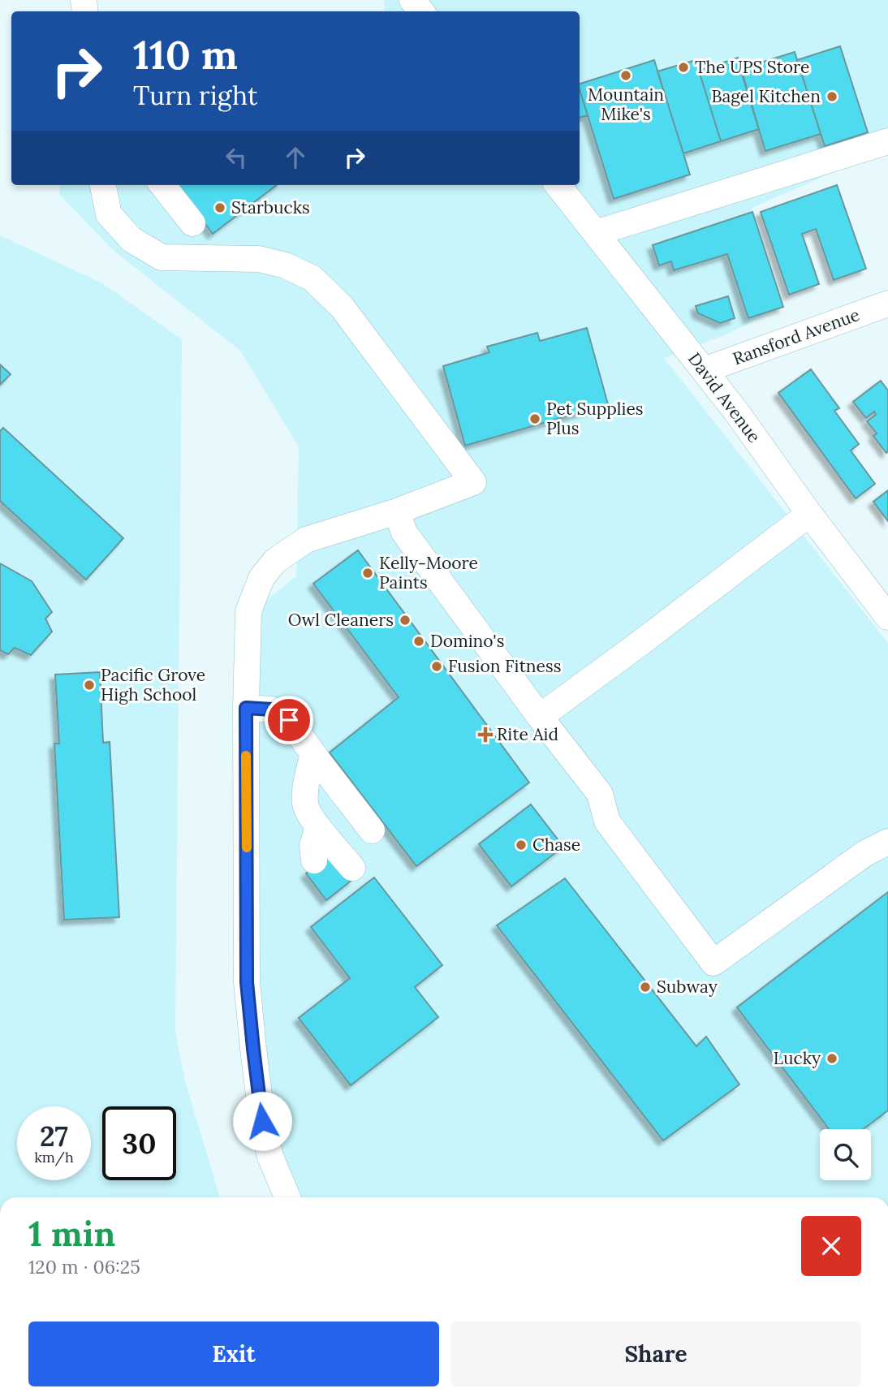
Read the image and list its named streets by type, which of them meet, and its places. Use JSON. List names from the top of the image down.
{
  "streets": {
    "street": ["Ransford Avenue", "David Avenue"]
  },
  "crossings": [
    ["Ransford Avenue", "David Avenue"]
  ],
  "places": {
    "other": [
      "The UPS Store",
      "Mountain Mike's",
      "Bagel Kitchen",
      "Starbucks",
      "Pet Supplies Plus",
      "Kelly-Moore Paints",
      "Owl Cleaners",
      "Domino's",
      "Fusion Fitness",
      "Pacific Grove High School",
      "Chase",
      "Subway",
      "Lucky"
    ],
    "health": ["Rite Aid"]
  },
  "page": {
    "turn": ["110 m", "Turn right"],
    "speed": "27 km/h",
    "limit": "30",
    "heading": ["1 min", "120 m · 06:25"],
    "buttons": ["Exit", "Share"]
  }
}
